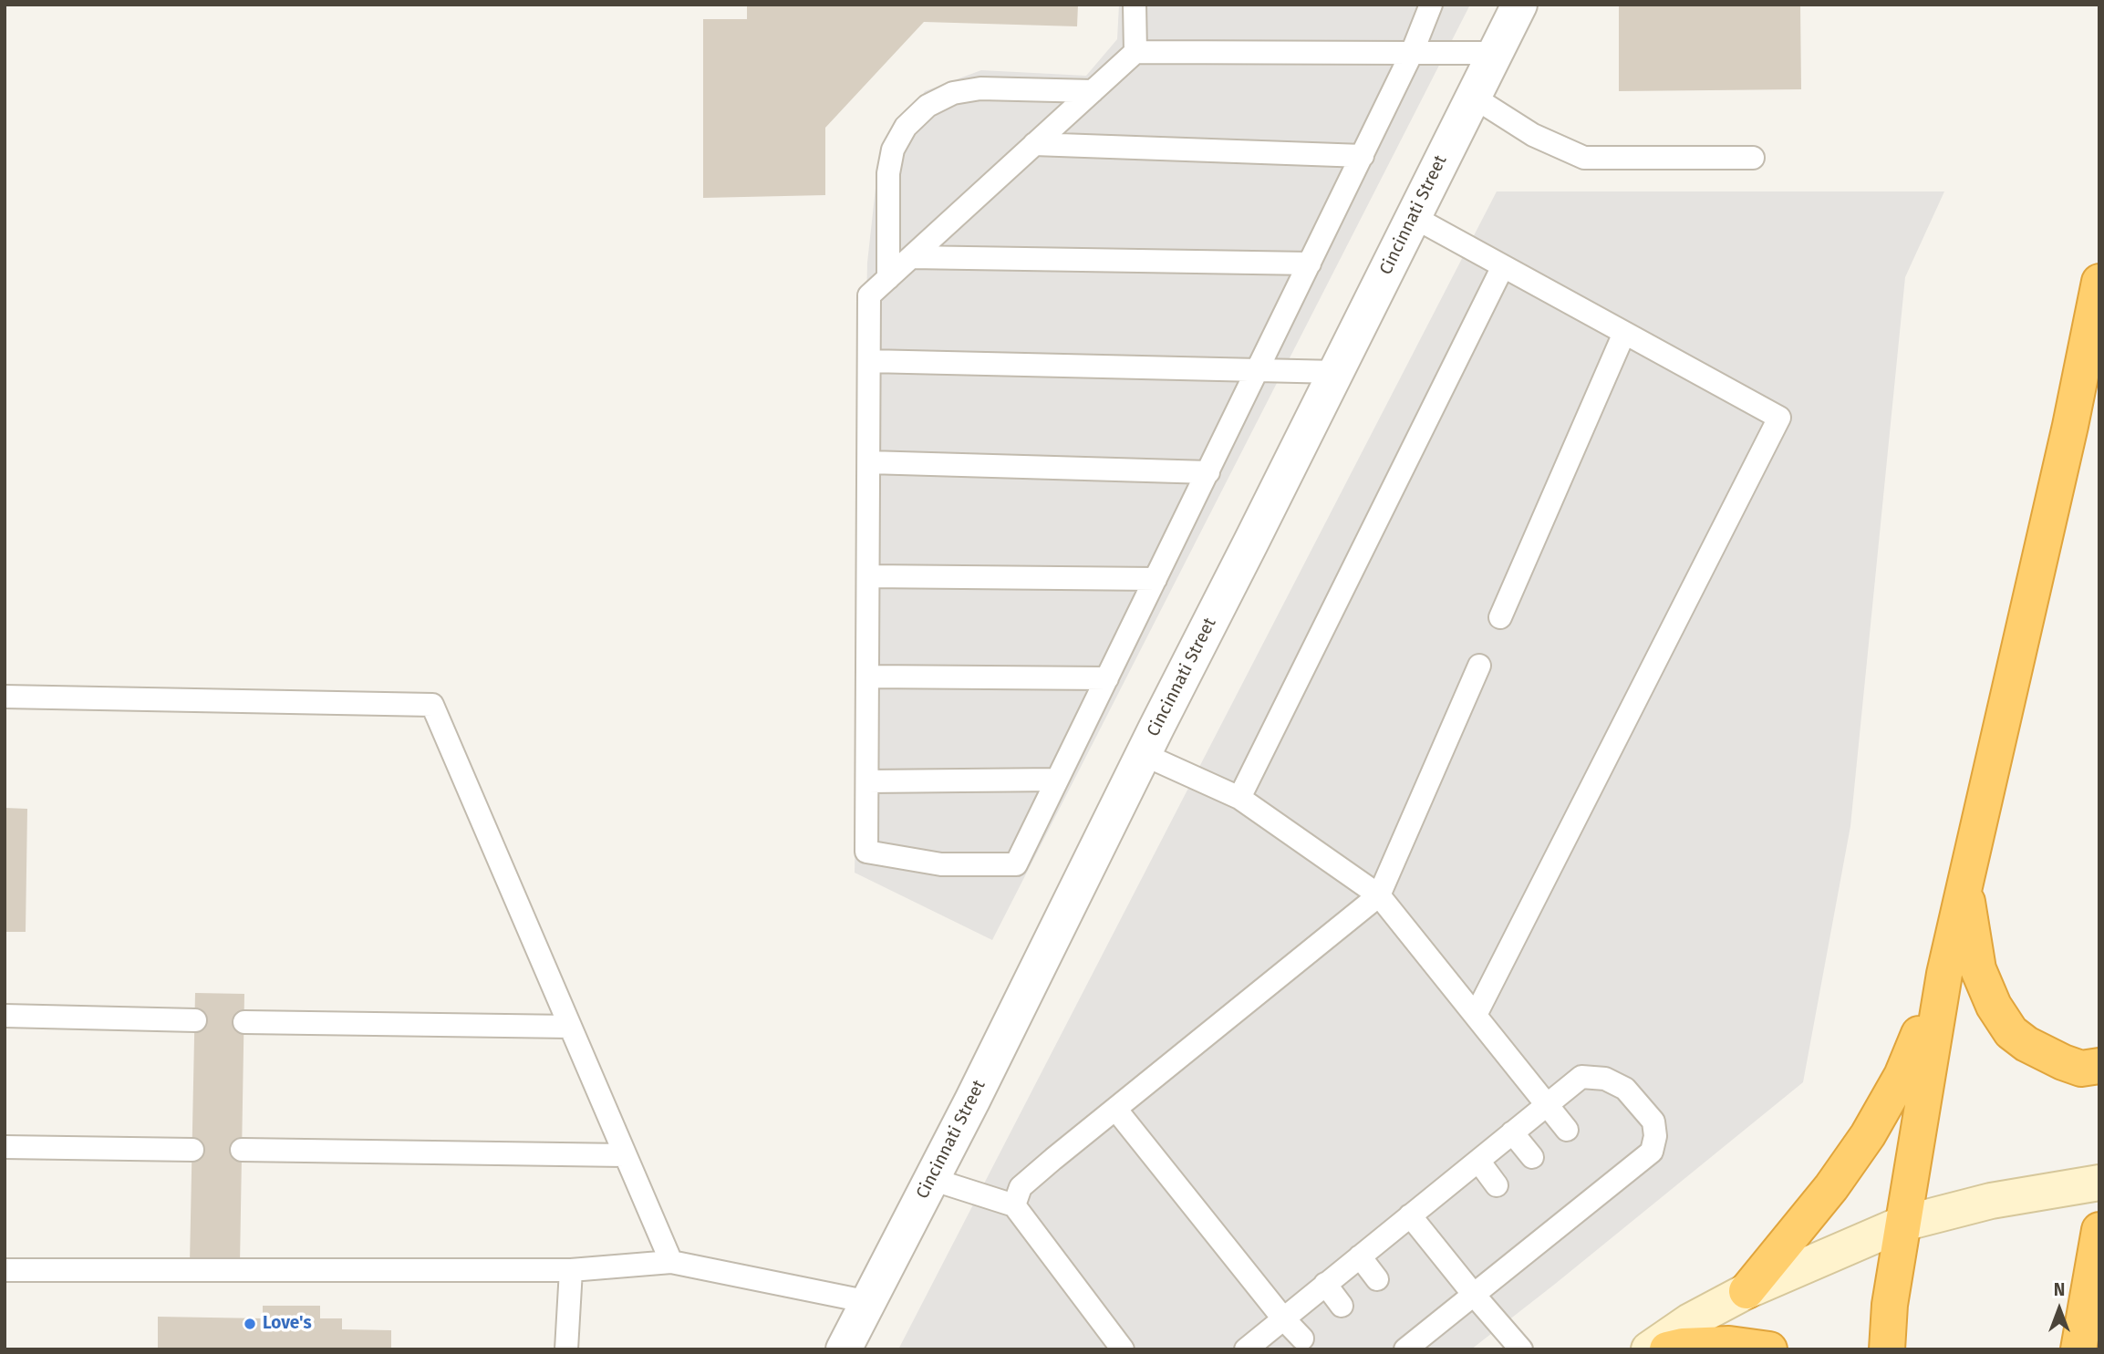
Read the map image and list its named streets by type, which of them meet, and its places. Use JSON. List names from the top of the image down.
{
  "streets": {
    "street": ["Cincinnati Street"]
  },
  "places": ["Love's"],
  "north": "top"
}
